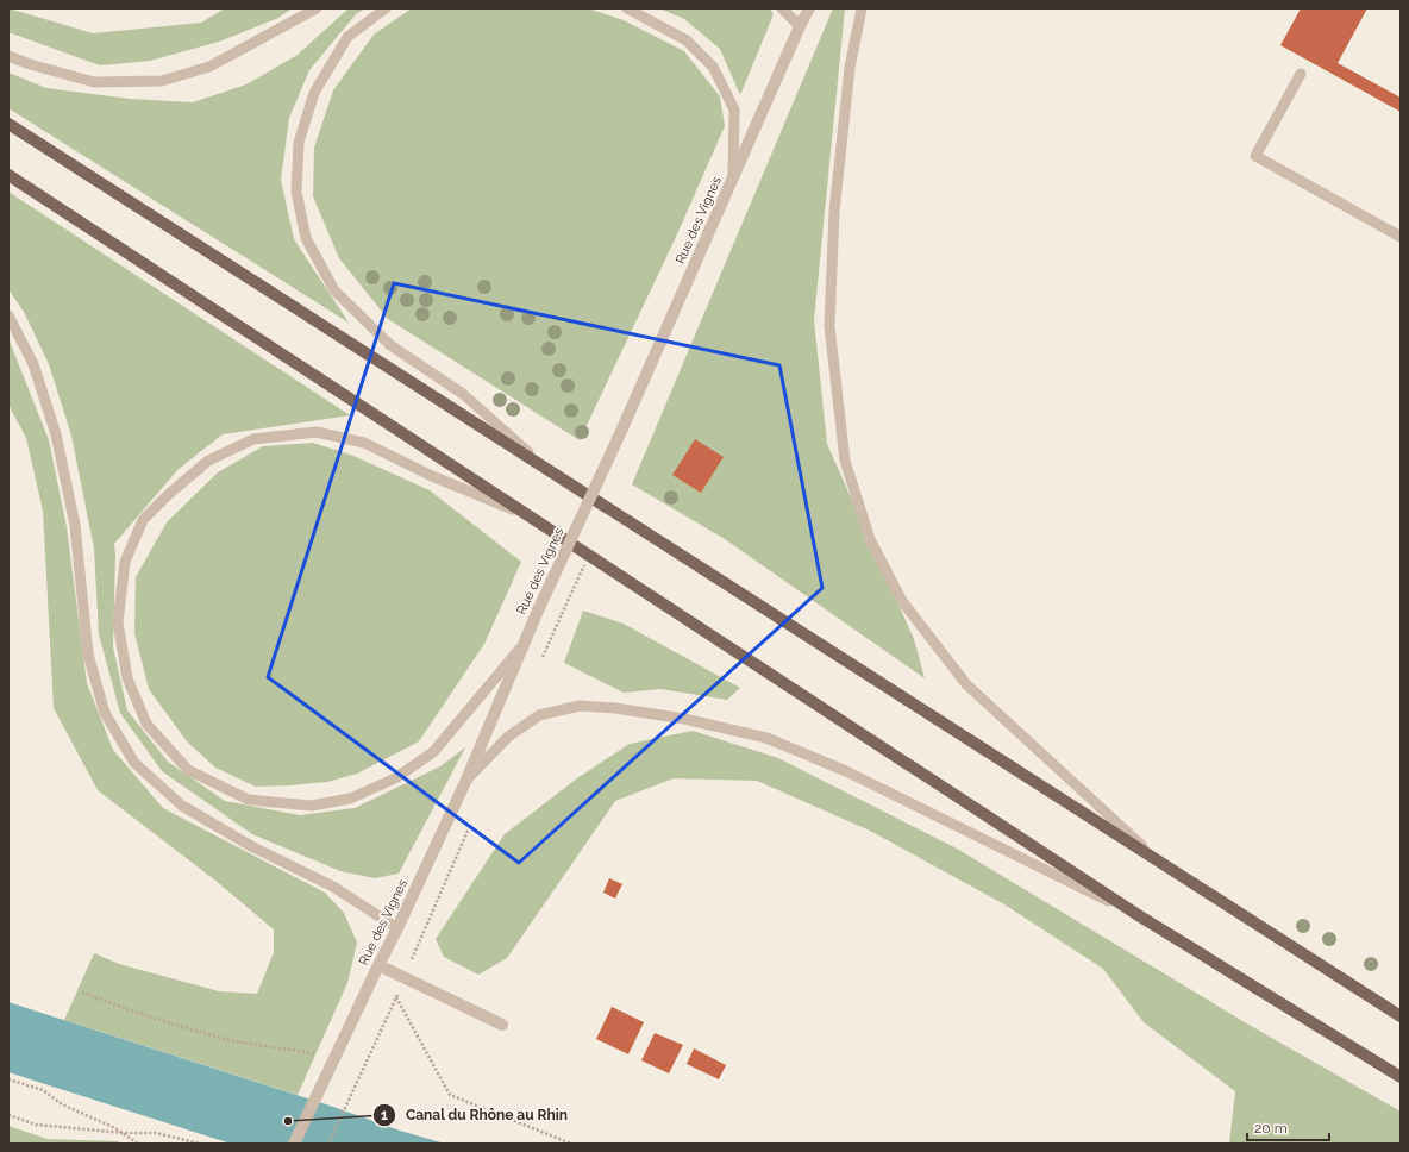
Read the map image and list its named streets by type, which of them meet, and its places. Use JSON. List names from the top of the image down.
{
  "streets": {
    "street": ["Rue des Vignes"]
  },
  "places": ["Canal du Rhône au Rhin"],
  "scale_bar": "20 m"
}
